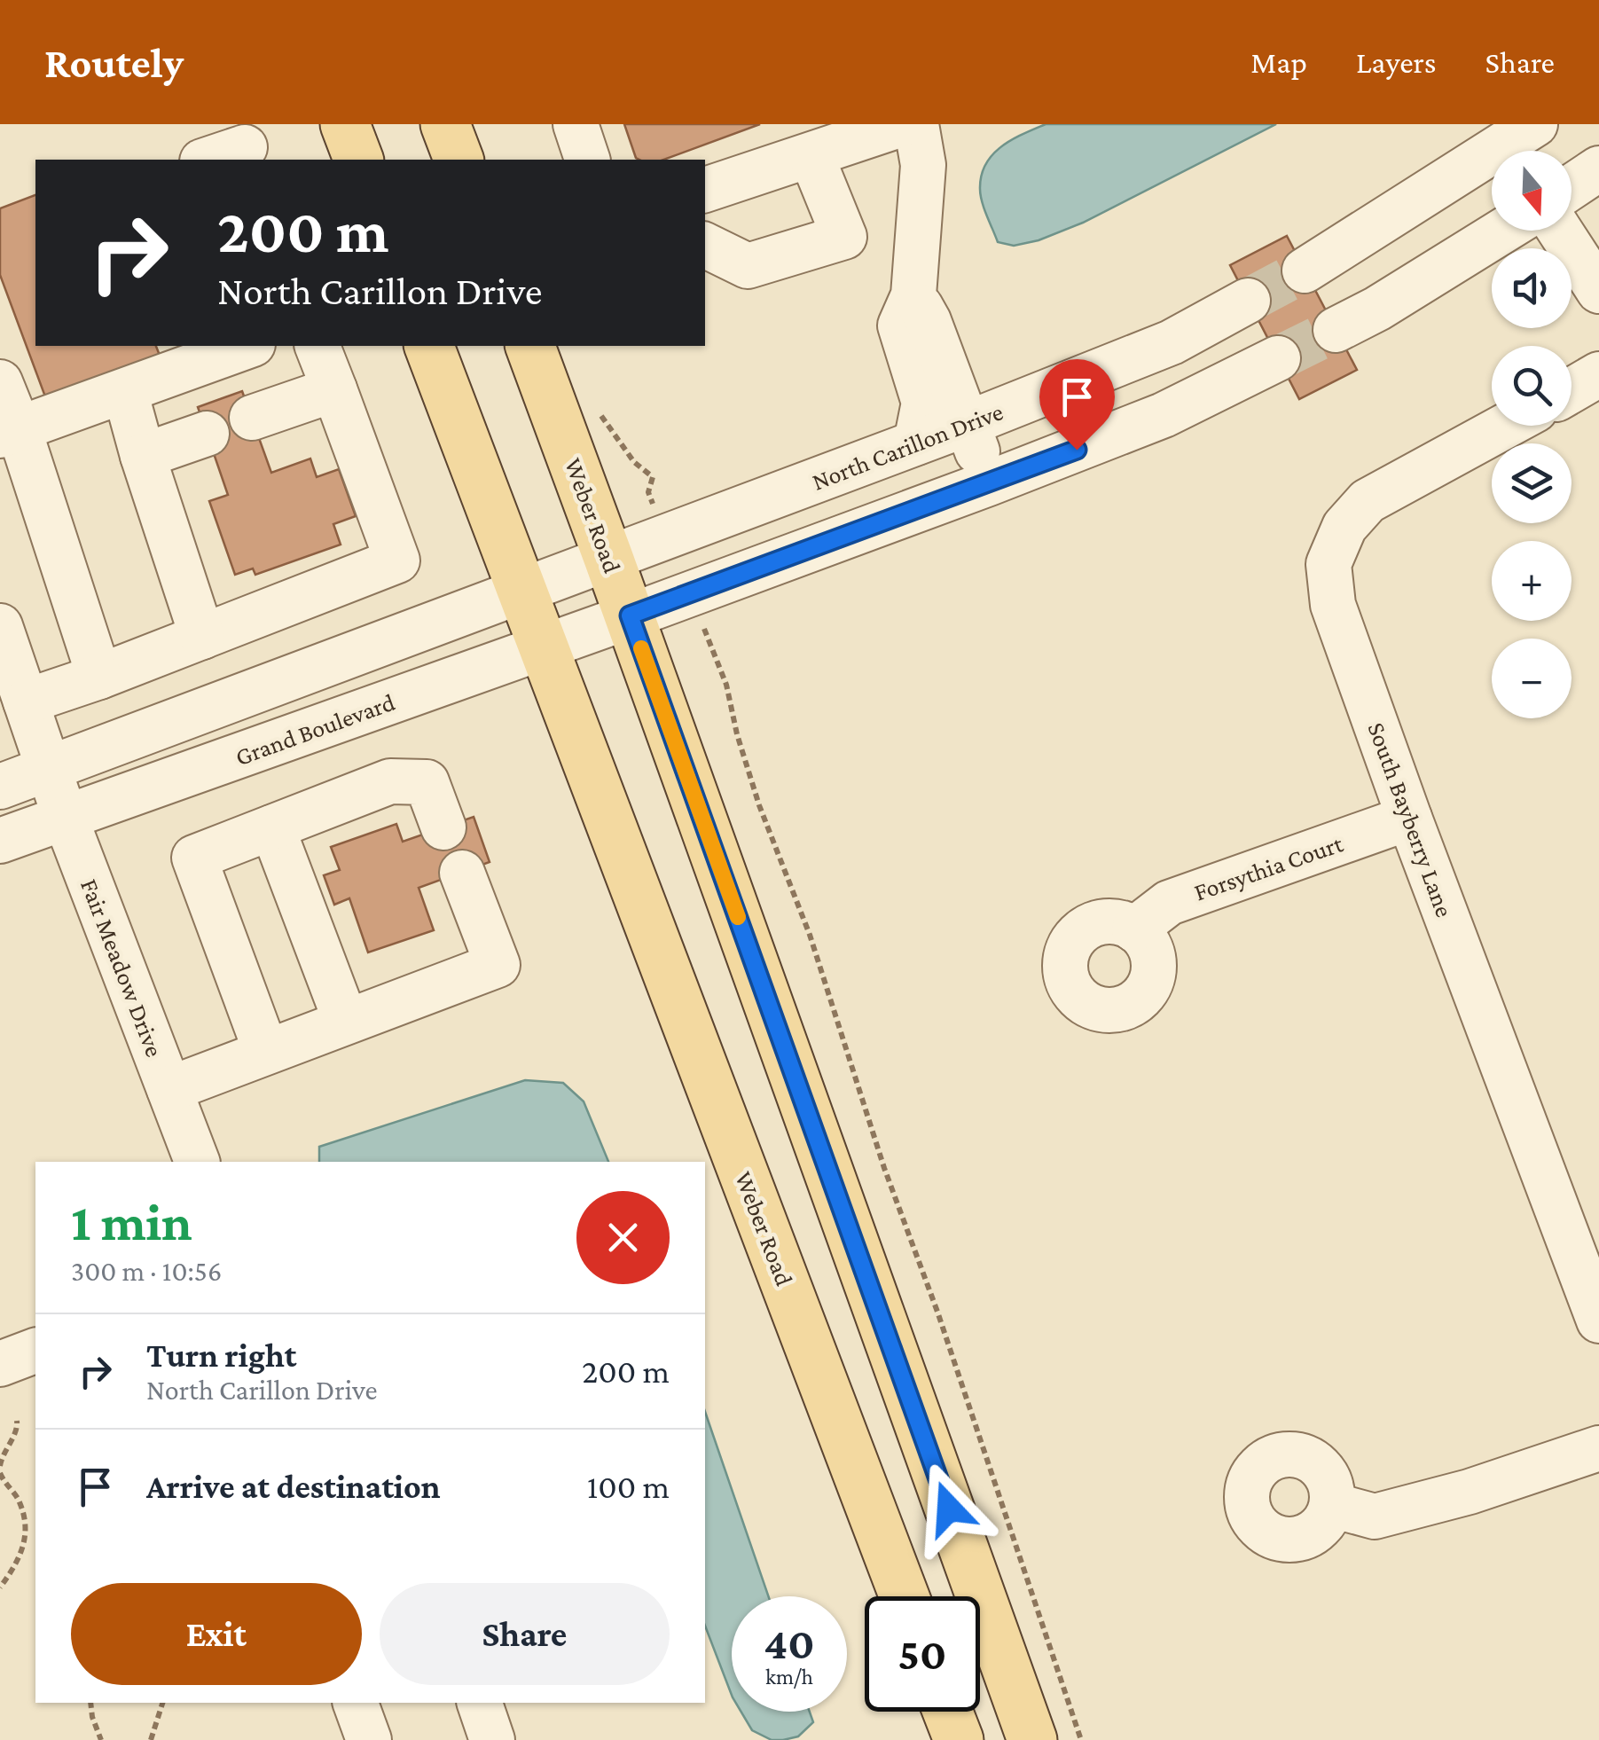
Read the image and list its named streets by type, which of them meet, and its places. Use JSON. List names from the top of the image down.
{
  "streets": {
    "main road": ["Weber Road"],
    "street": [
      "North Carillon Drive",
      "Grand Boulevard",
      "South Bayberry Lane",
      "Forsythia Court",
      "Fair Meadow Drive"
    ]
  },
  "crossings": [
    ["North Carillon Drive", "Weber Road"],
    ["Weber Road", "Grand Boulevard"],
    ["Grand Boulevard", "Fair Meadow Drive"],
    ["South Bayberry Lane", "Forsythia Court"]
  ],
  "north": "bottom",
  "page": {
    "header": "Routely",
    "nav": ["Map", "Layers", "Share"],
    "map_buttons": ["+", "−"],
    "turn": ["200 m", "North Carillon Drive"],
    "heading": ["1 min", "300 m · 10:56"],
    "list": [
      {
        "name": "Turn right",
        "note": "North Carillon Drive",
        "value": "200 m"
      },
      {
        "name": "Arrive at destination",
        "value": "100 m"
      }
    ],
    "buttons": ["Exit", "Share"],
    "speed": "40 km/h",
    "limit": "50"
  }
}
